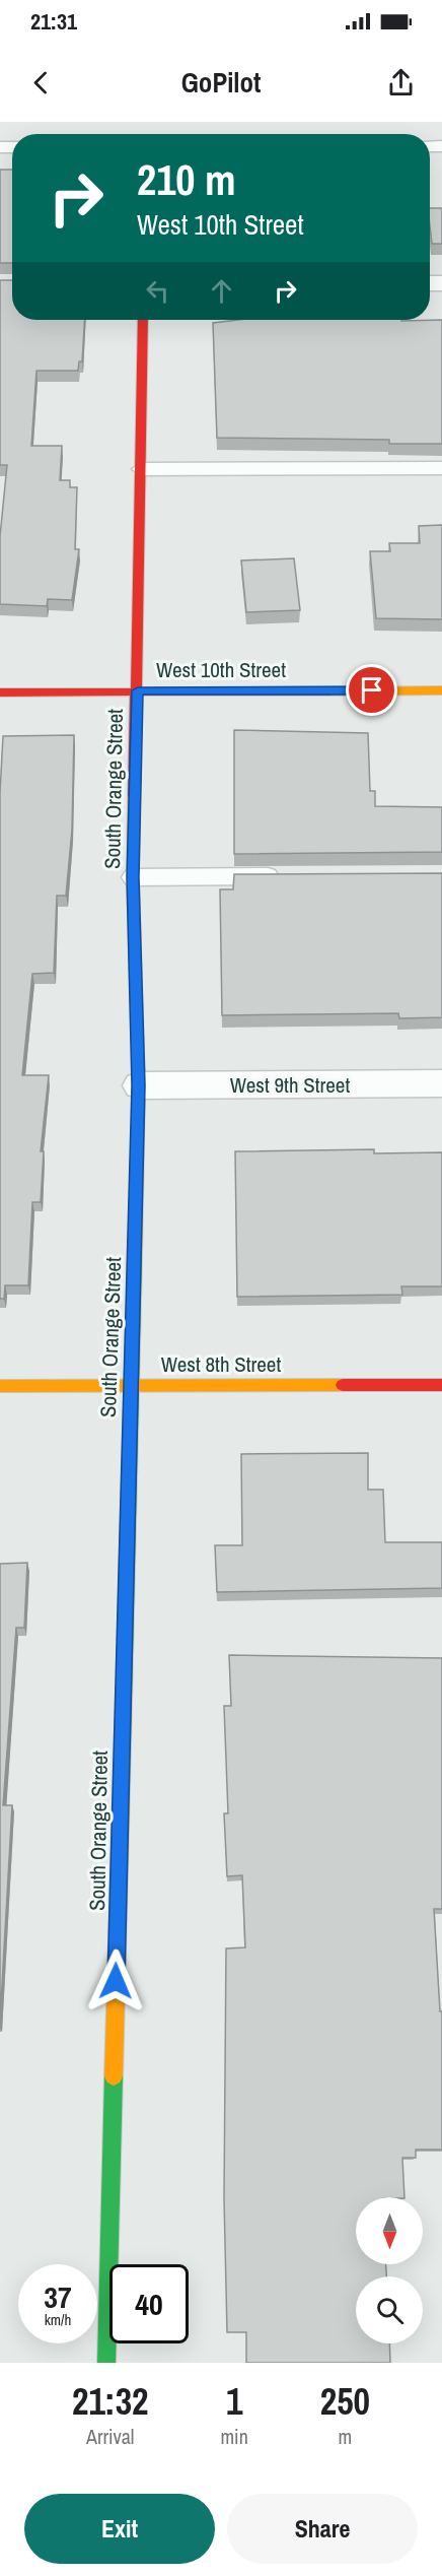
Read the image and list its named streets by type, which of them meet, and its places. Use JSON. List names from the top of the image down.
{
  "streets": {
    "street": [
      "West 10th Street",
      "South Orange Street",
      "West 9th Street",
      "West 8th Street"
    ]
  },
  "crossings": [
    ["West 10th Street", "South Orange Street"],
    ["South Orange Street", "West 9th Street"],
    ["South Orange Street", "West 8th Street"]
  ],
  "north": "bottom",
  "page": {
    "status": "21:31",
    "header": "GoPilot",
    "turn": ["210 m", "West 10th Street"],
    "speed": "37 km/h",
    "limit": "40",
    "eta": [
      "21:32",
      "Arrival",
      "1",
      "min",
      "250",
      "m"
    ],
    "buttons": ["Exit", "Share"]
  }
}
